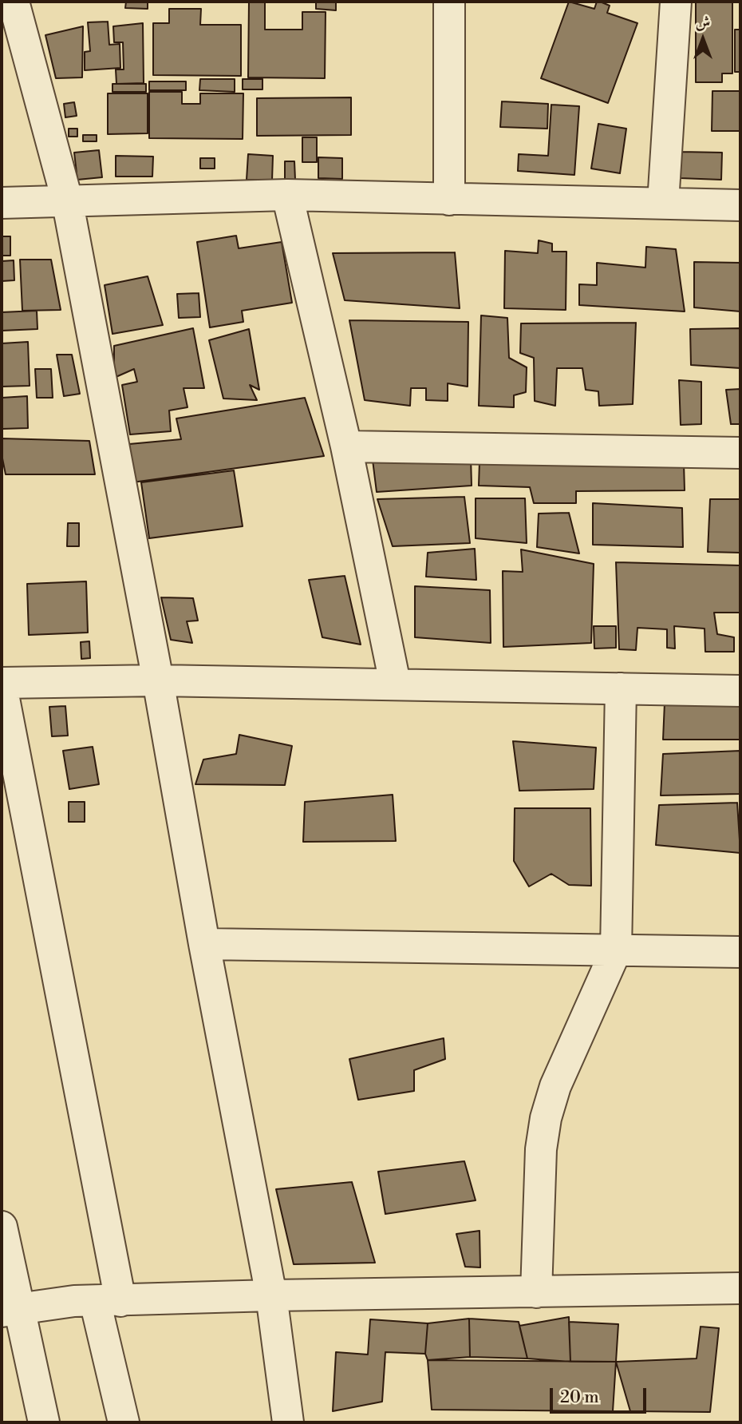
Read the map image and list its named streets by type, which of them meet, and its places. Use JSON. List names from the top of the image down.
{
  "scale_bar": "20 m",
  "north": "top"
}
